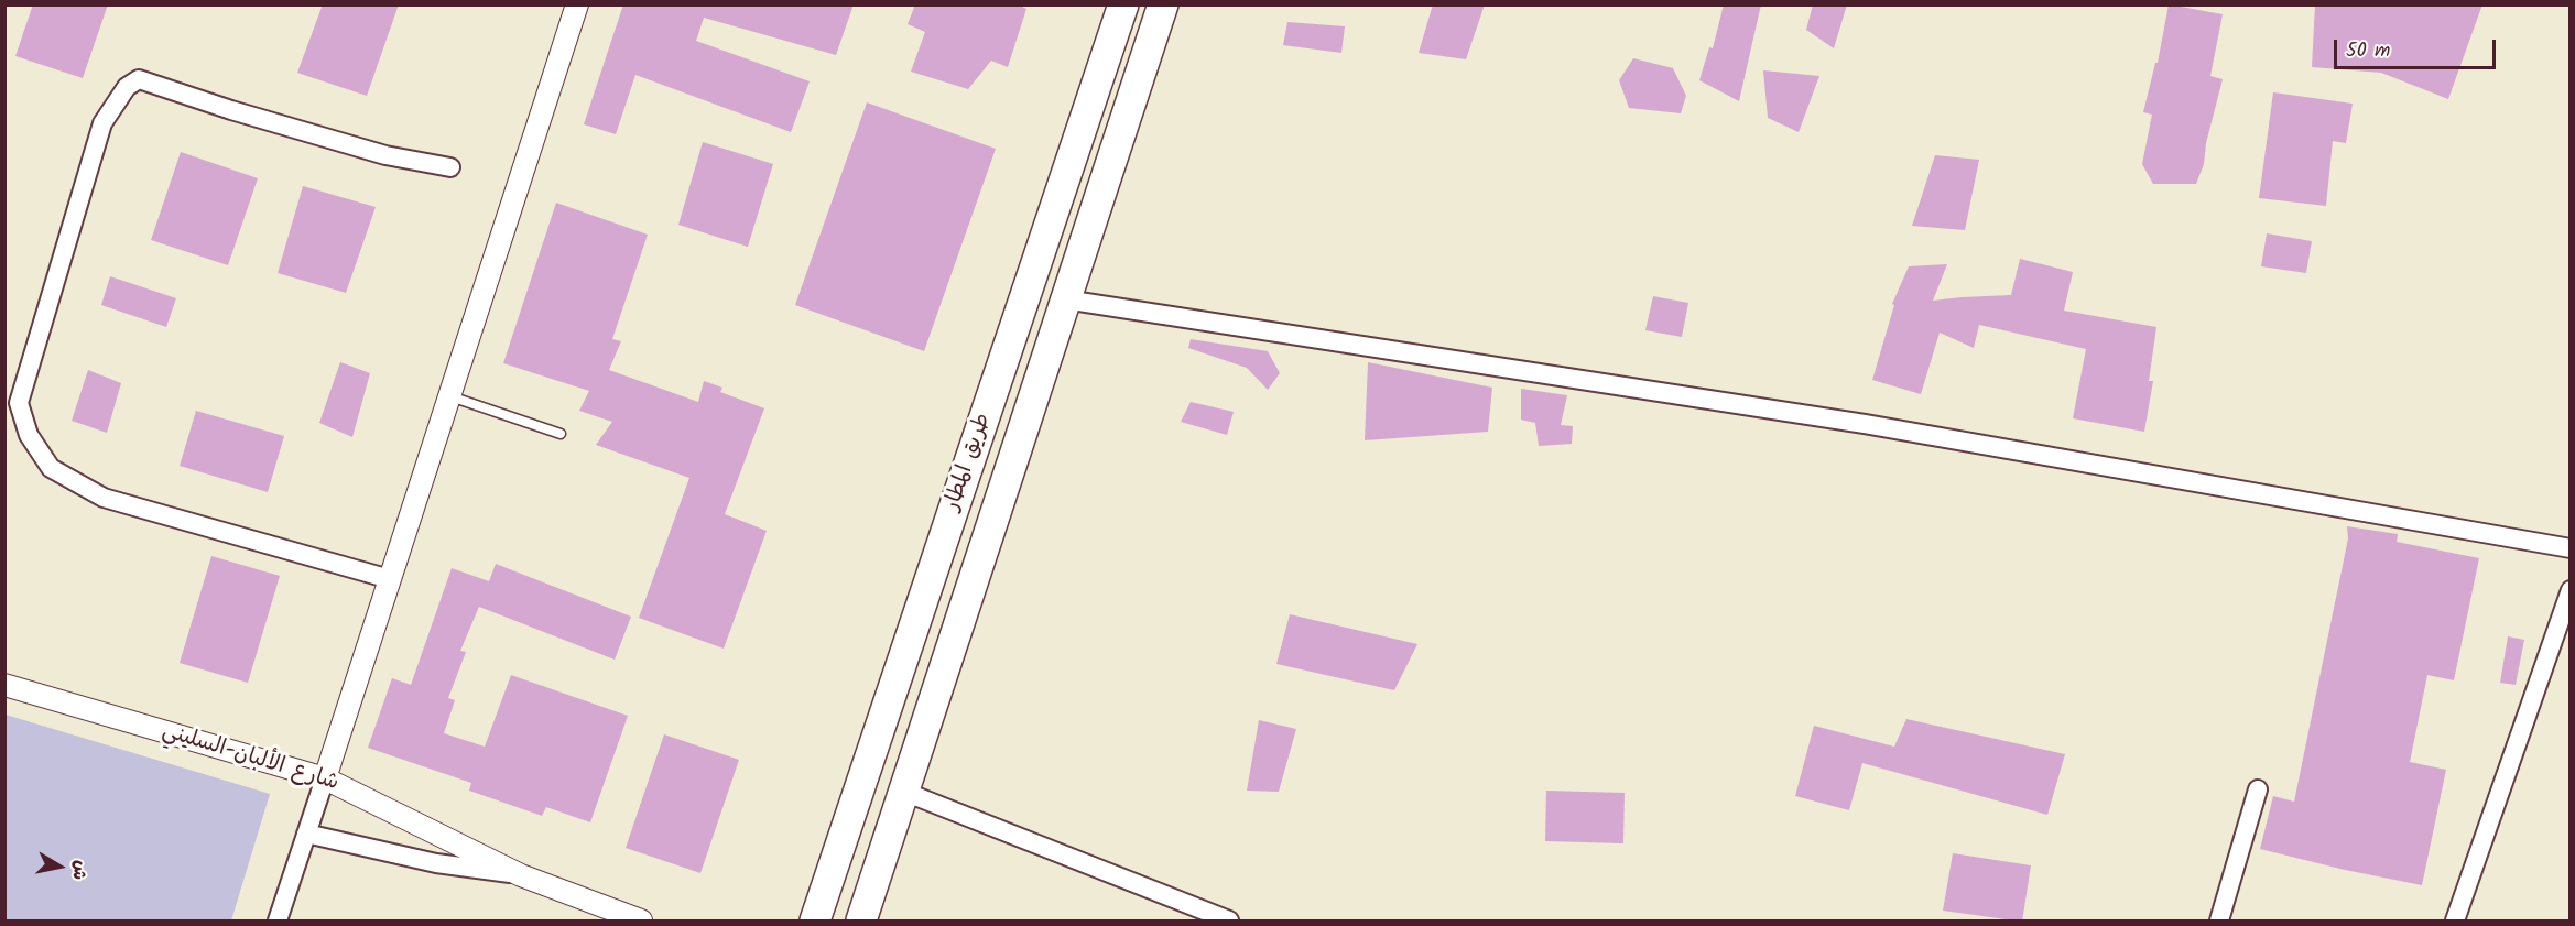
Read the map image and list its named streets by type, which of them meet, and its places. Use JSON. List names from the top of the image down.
{
  "streets": {
    "highway": ["طريق المطار"],
    "street": ["شارع الألبان-السليني"]
  },
  "scale_bar": "50 m",
  "north": "right"
}
